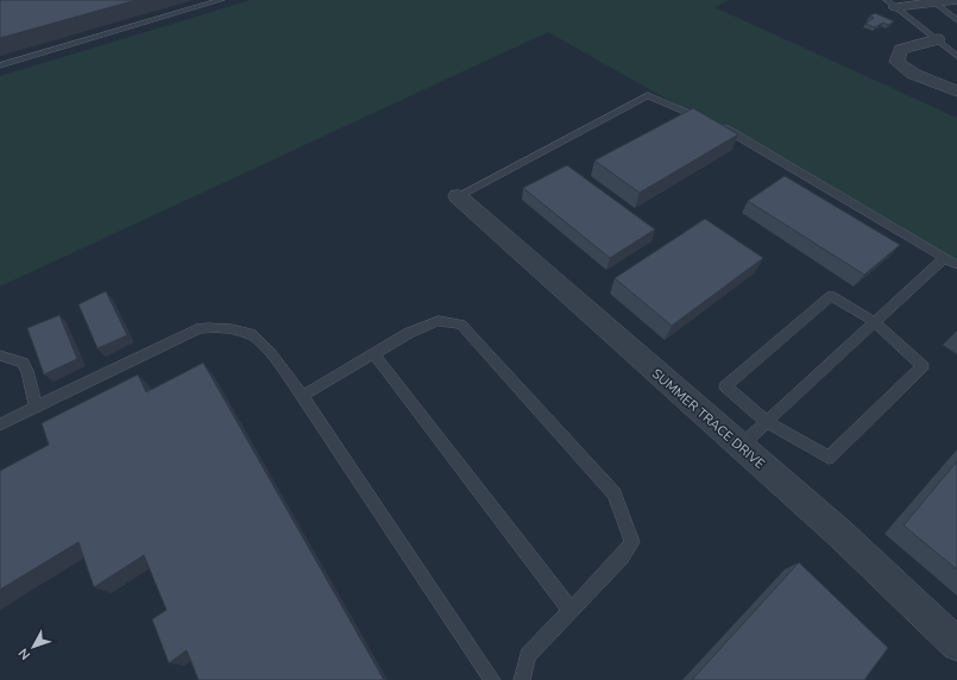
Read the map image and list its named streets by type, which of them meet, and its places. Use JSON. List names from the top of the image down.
{
  "streets": {
    "street": ["SUMMER TRACE DRIVE"]
  },
  "north": "bottom left"
}
